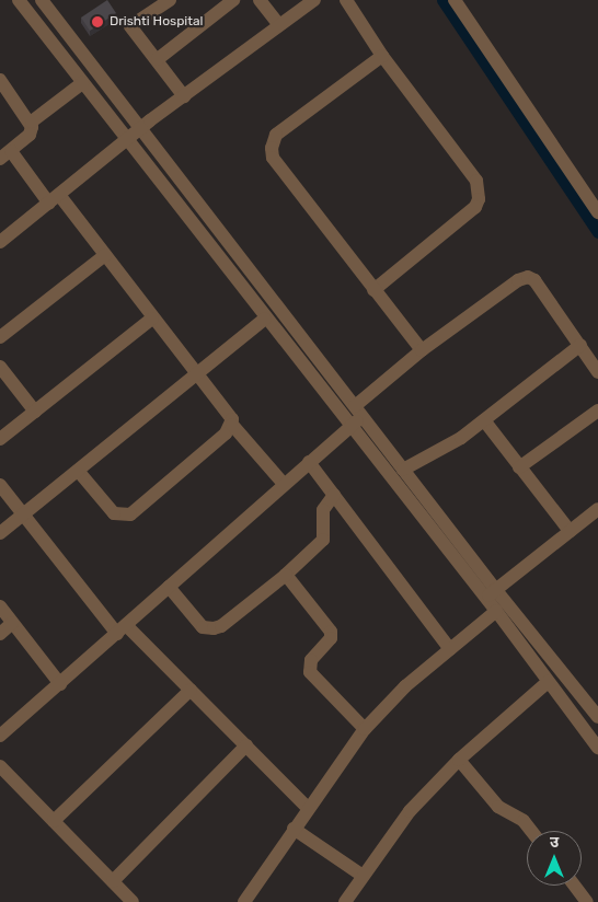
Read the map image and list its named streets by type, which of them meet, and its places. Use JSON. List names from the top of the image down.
{
  "places": ["Drishti Hospital"],
  "north": "top"
}
